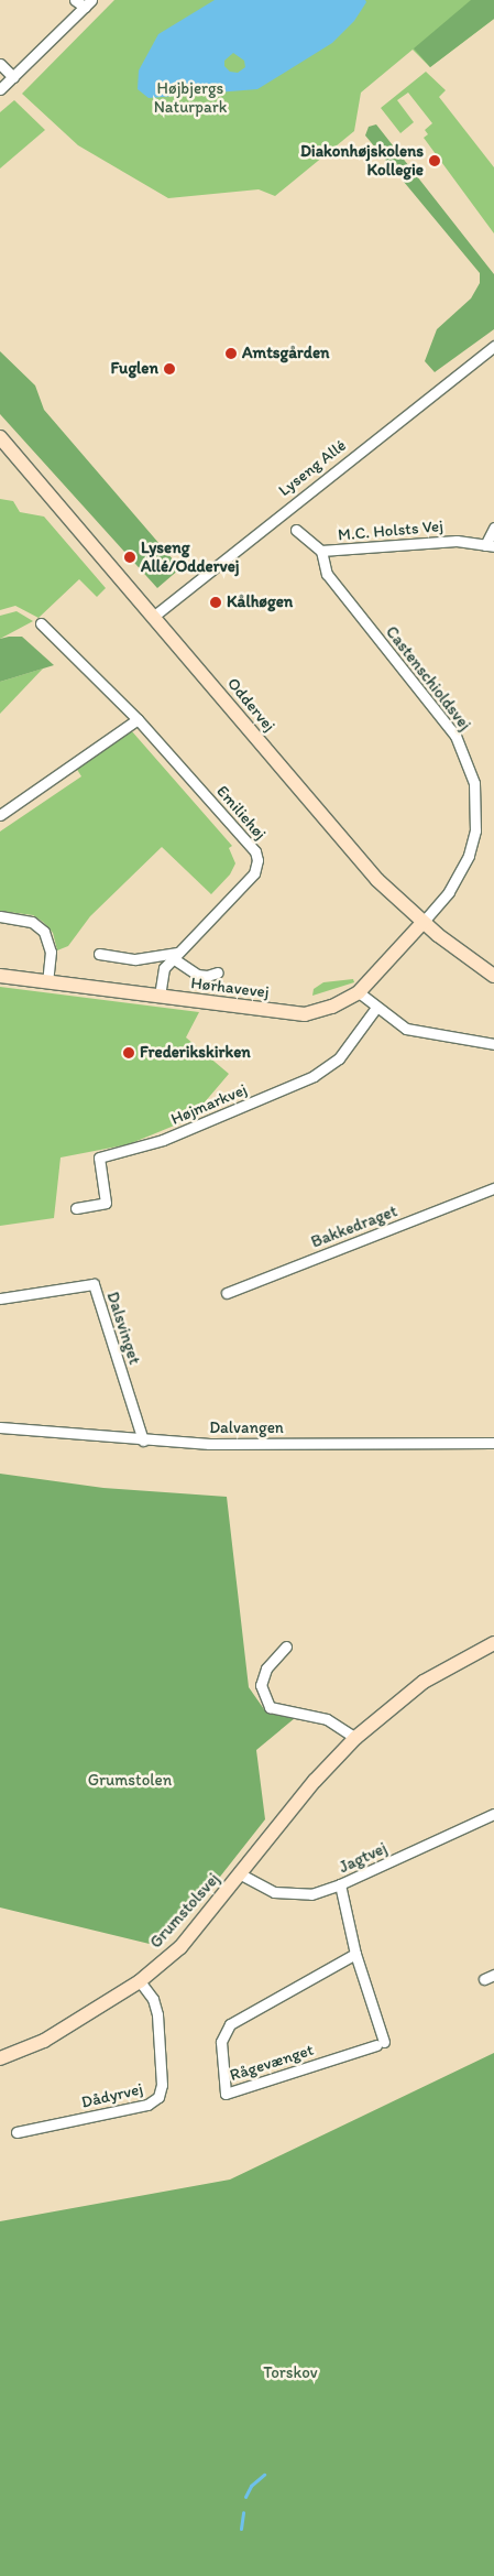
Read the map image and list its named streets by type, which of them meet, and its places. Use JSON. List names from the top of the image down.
{
  "streets": {
    "street": [
      "Lyseng Allé",
      "M.C. Holsts Vej",
      "Castenschioldsvej",
      "Oddervej",
      "Emiliehøj",
      "Hørhavevej",
      "Højmarkvej",
      "Bakkedraget",
      "Dalsvinget",
      "Dalvangen",
      "Jagtvej",
      "Grumstolsvej",
      "Rågevænget",
      "Dådyrvej"
    ]
  },
  "crossings": [
    ["Lyseng Allé", "Oddervej"],
    ["M.C. Holsts Vej", "Castenschioldsvej"],
    ["Castenschioldsvej", "Oddervej"],
    ["Castenschioldsvej", "Hørhavevej"],
    ["Oddervej", "Hørhavevej"],
    ["Emiliehøj", "Hørhavevej"],
    ["Dalsvinget", "Dalvangen"],
    ["Jagtvej", "Grumstolsvej"],
    ["Jagtvej", "Rågevænget"],
    ["Grumstolsvej", "Dådyrvej"]
  ],
  "parks": ["Højbjergs Naturpark", "Grumstolen", "Torskov"],
  "places": [
    "Diakonhøjskolens Kollegie",
    "Amtsgården",
    "Fuglen",
    "Lyseng Allé/Oddervej",
    "Kålhøgen",
    "Frederikskirken"
  ]
}
